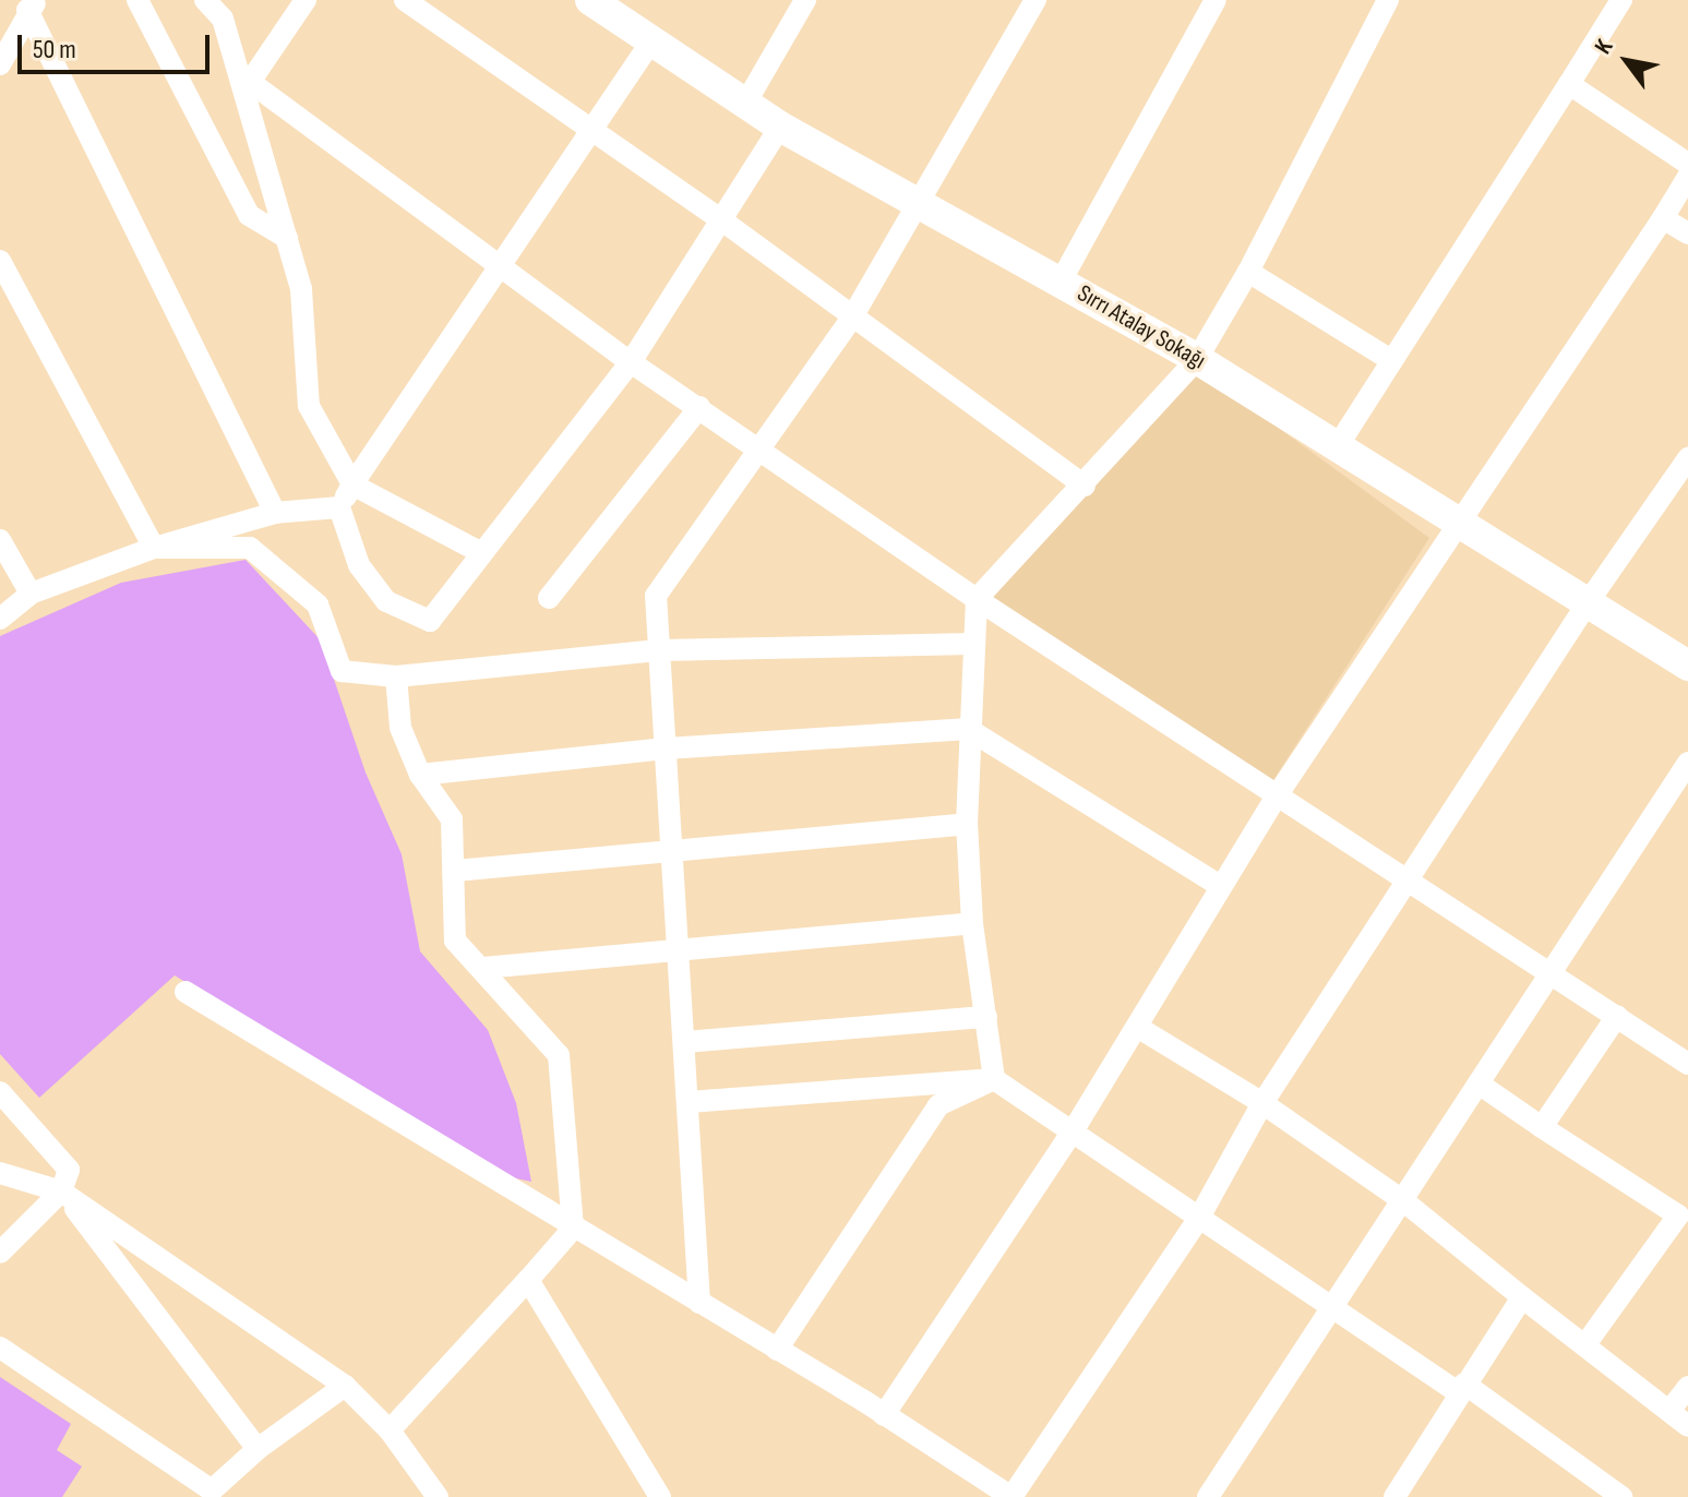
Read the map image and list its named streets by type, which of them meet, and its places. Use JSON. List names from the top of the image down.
{
  "streets": {
    "main road": ["Sırrı Atalay Sokağı"]
  },
  "scale_bar": "50 m",
  "north": "top left"
}
